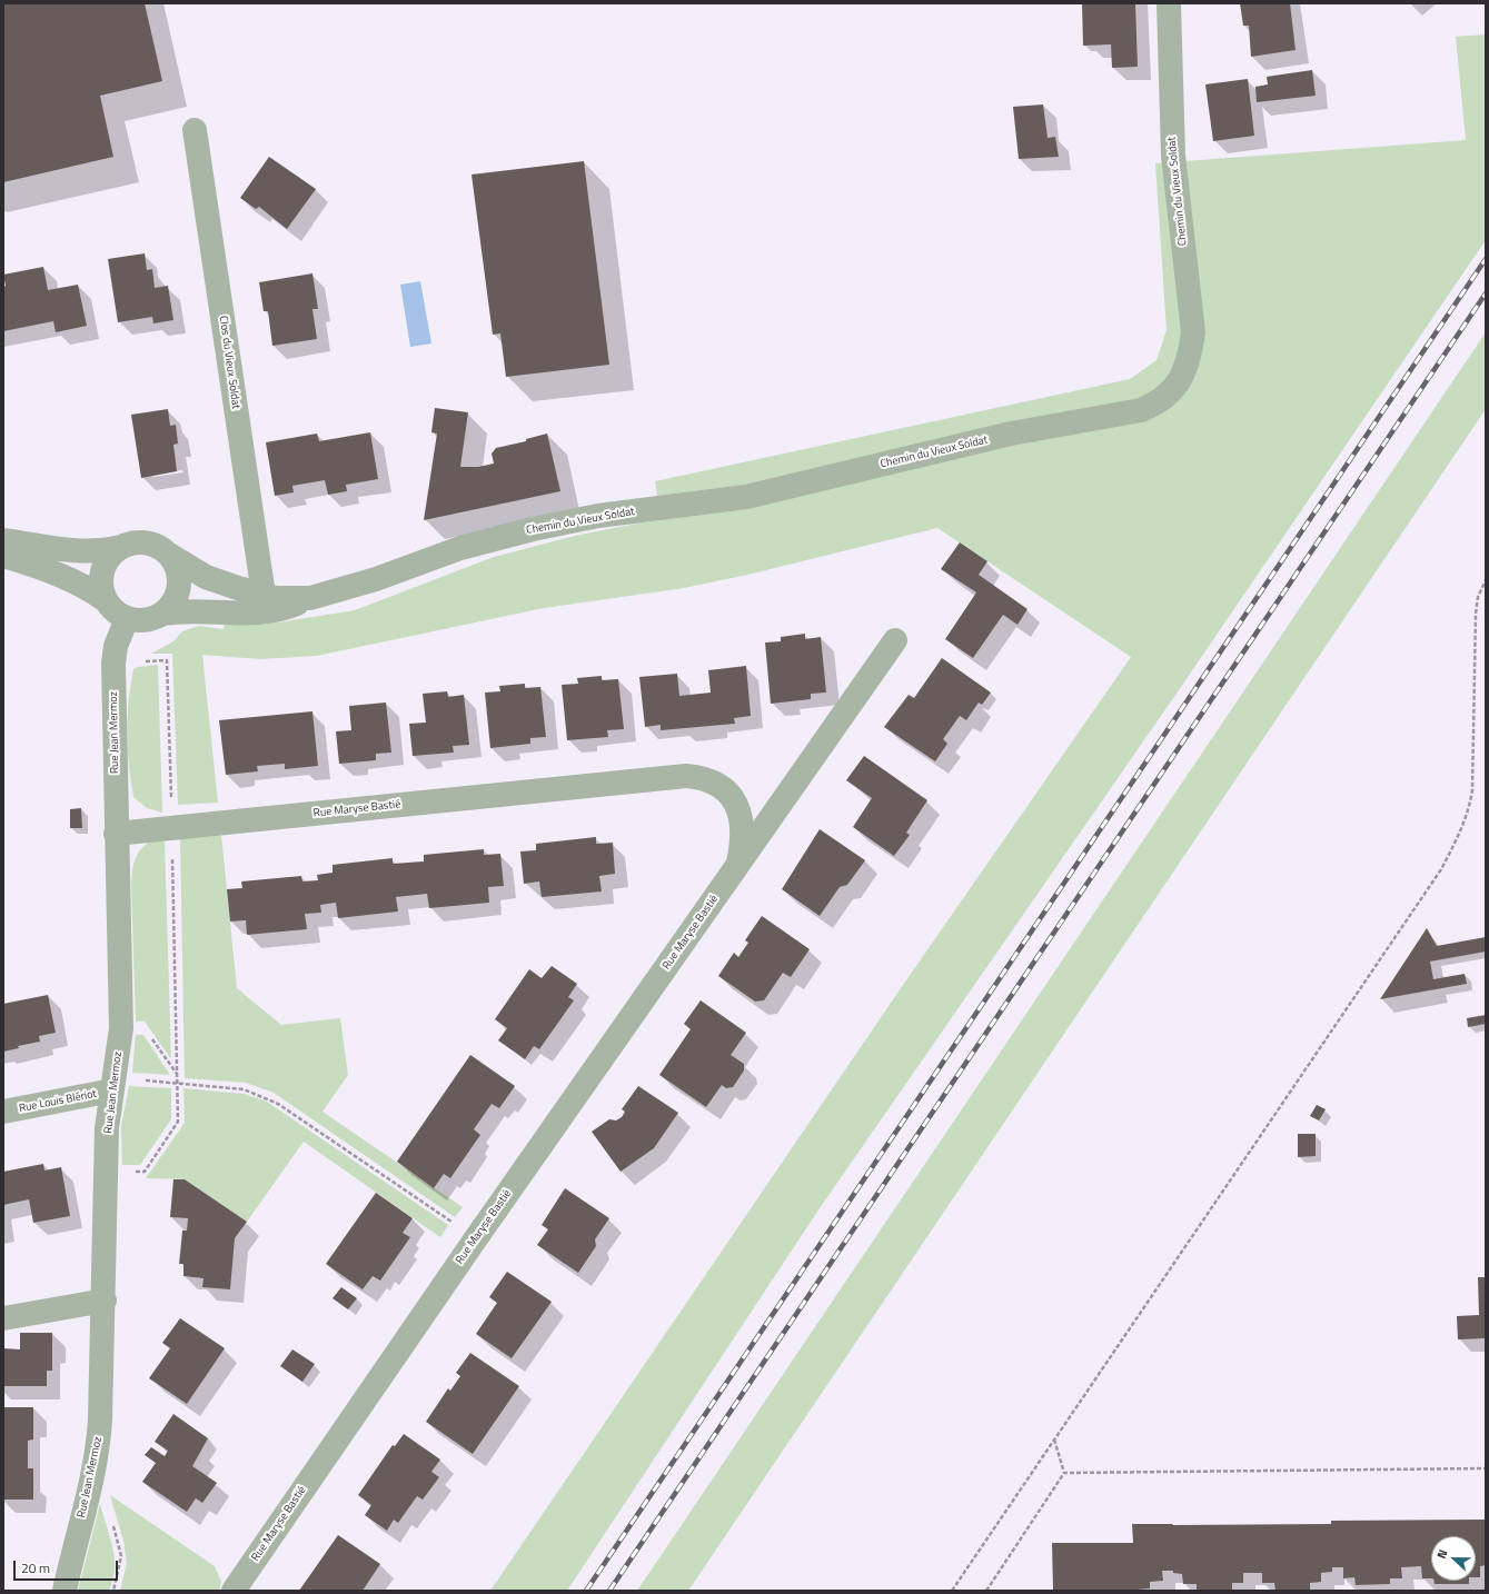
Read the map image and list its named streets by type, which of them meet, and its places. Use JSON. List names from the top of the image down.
{
  "streets": {
    "street": [
      "Chemin du Vieux Soldat",
      "Clos du Vieux Soldat",
      "Rue Jean Mermoz",
      "Rue Maryse Bastié",
      "Rue Louis Blériot"
    ]
  },
  "crossings": [
    ["Chemin du Vieux Soldat", "Clos du Vieux Soldat"],
    ["Chemin du Vieux Soldat", "Rue Jean Mermoz"],
    ["Rue Jean Mermoz", "Rue Maryse Bastié"],
    ["Rue Jean Mermoz", "Rue Louis Blériot"]
  ],
  "scale_bar": "20 m",
  "north": "left"
}
